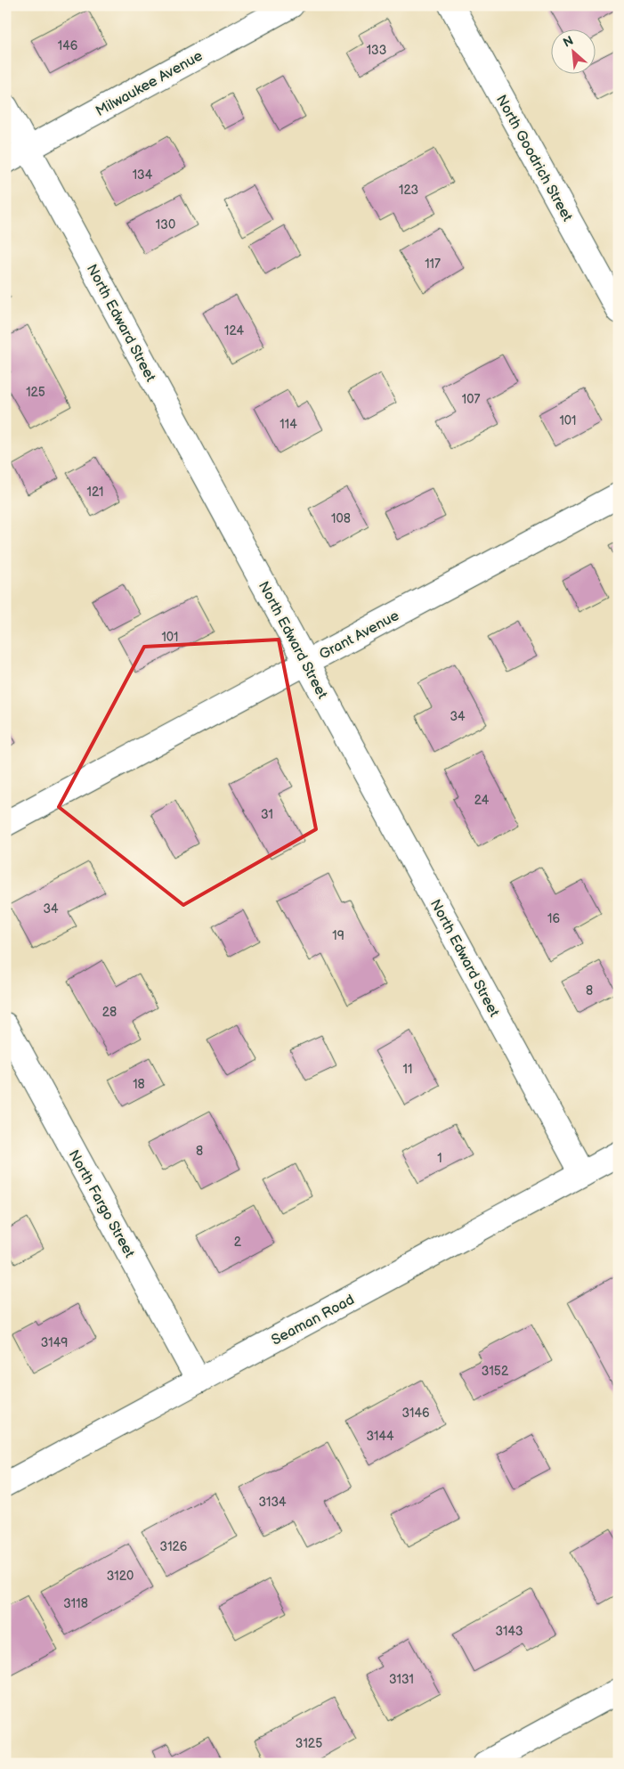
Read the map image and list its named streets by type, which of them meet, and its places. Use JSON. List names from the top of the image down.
{
  "streets": {
    "street": [
      "Milwaukee Avenue",
      "North Goodrich Street",
      "North Edward Street",
      "Grant Avenue",
      "North Fargo Street",
      "Seaman Road"
    ]
  },
  "crossings": [
    ["Milwaukee Avenue", "North Edward Street"],
    ["North Edward Street", "Grant Avenue"],
    ["North Edward Street", "Seaman Road"],
    ["North Fargo Street", "Seaman Road"]
  ],
  "house_numbers": [
    "146",
    "133",
    "134",
    "123",
    "130",
    "117",
    "124",
    "125",
    "107",
    "101",
    "114",
    "121",
    "108",
    "101",
    "34",
    "24",
    "31",
    "34",
    "16",
    "19",
    "8",
    "28",
    "11",
    "18",
    "8",
    "1",
    "2",
    "3149",
    "3152",
    "3146",
    "3144",
    "3134",
    "3126",
    "3120",
    "3118",
    "3143",
    "3131",
    "3125"
  ],
  "north": "top left"
}
